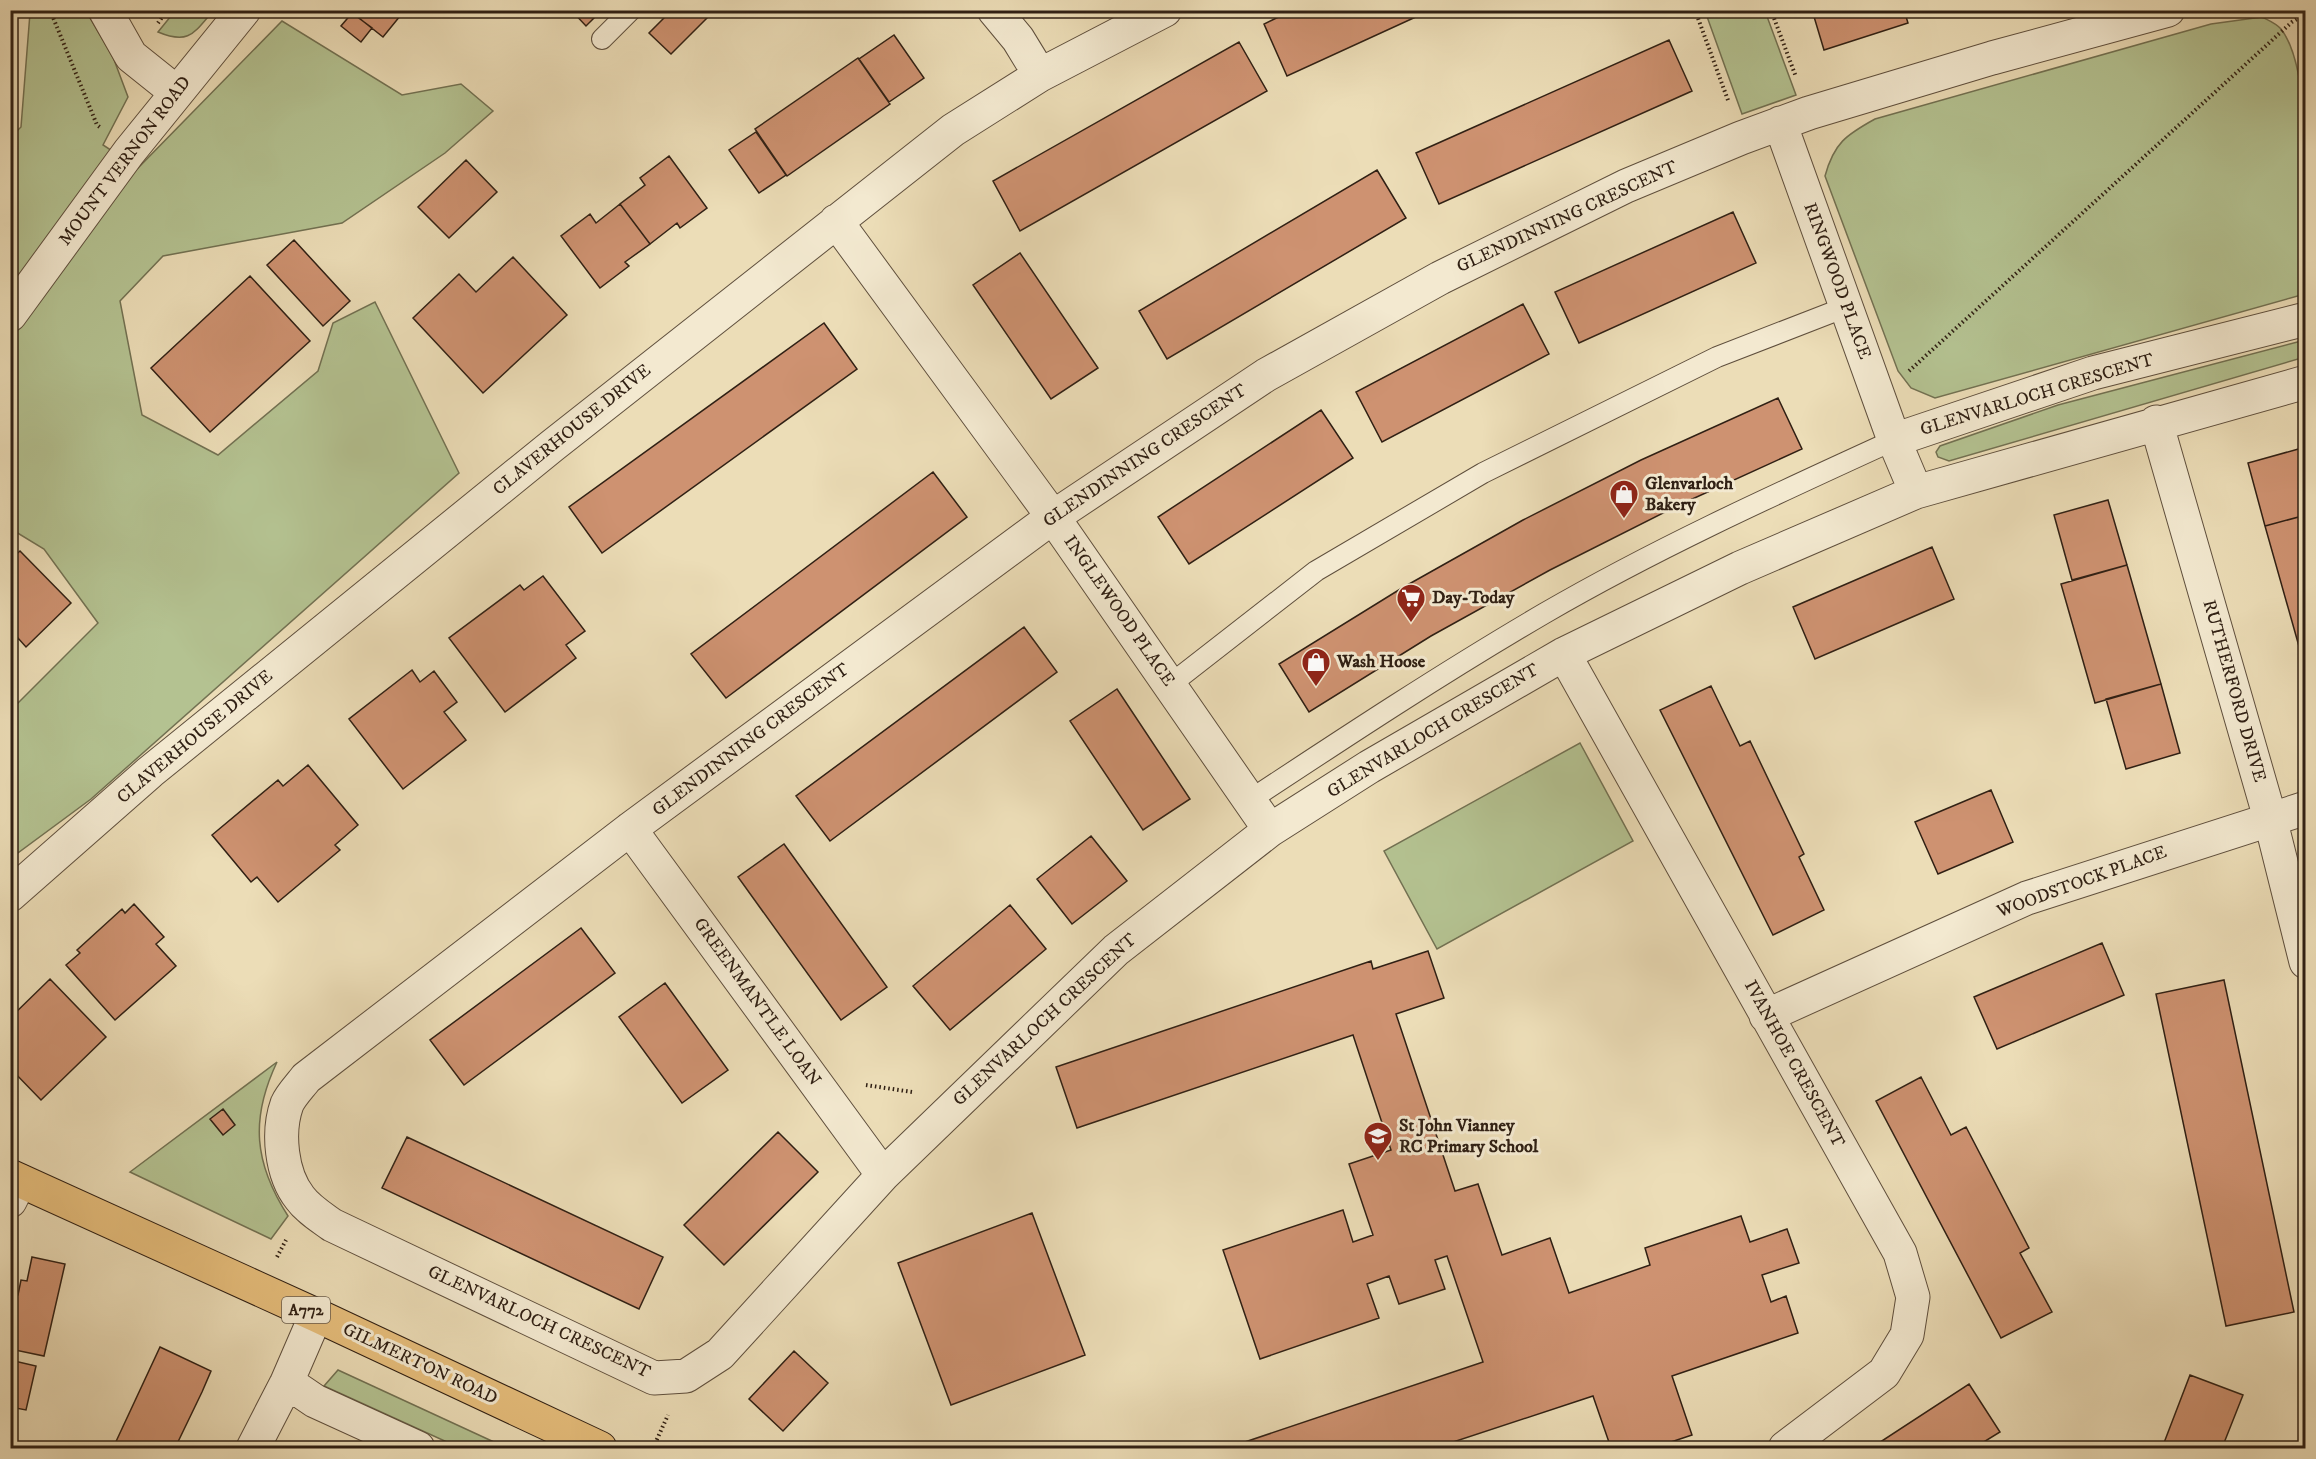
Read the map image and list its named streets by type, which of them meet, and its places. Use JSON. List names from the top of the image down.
{
  "streets": {
    "main road": ["A772", "GILMERTON ROAD"],
    "street": [
      "MOUNT VERNON ROAD",
      "GLENDINNING CRESCENT",
      "RINGWOOD PLACE",
      "GLENVARLOCH CRESCENT",
      "CLAVERHOUSE DRIVE",
      "INGLEWOOD PLACE",
      "RUTHERFORD DRIVE",
      "WOODSTOCK PLACE",
      "GREENMANTLE LOAN",
      "IVANHOE CRESCENT"
    ]
  },
  "crossings": [
    ["GLENDINNING CRESCENT", "RINGWOOD PLACE"],
    ["GLENDINNING CRESCENT", "GLENVARLOCH CRESCENT"],
    ["GLENDINNING CRESCENT", "INGLEWOOD PLACE"],
    ["GLENDINNING CRESCENT", "GREENMANTLE LOAN"],
    ["RINGWOOD PLACE", "GLENVARLOCH CRESCENT"],
    ["GLENVARLOCH CRESCENT", "INGLEWOOD PLACE"],
    ["GLENVARLOCH CRESCENT", "RUTHERFORD DRIVE"],
    ["GLENVARLOCH CRESCENT", "GREENMANTLE LOAN"],
    ["GLENVARLOCH CRESCENT", "IVANHOE CRESCENT"],
    ["CLAVERHOUSE DRIVE", "INGLEWOOD PLACE"],
    ["RUTHERFORD DRIVE", "WOODSTOCK PLACE"],
    ["WOODSTOCK PLACE", "IVANHOE CRESCENT"]
  ],
  "places": {
    "shop": ["Glenvarloch Bakery", "Wash Hoose"],
    "supermarket": ["Day-Today"],
    "school or university": ["St John Vianney RC Primary School"]
  }
}
